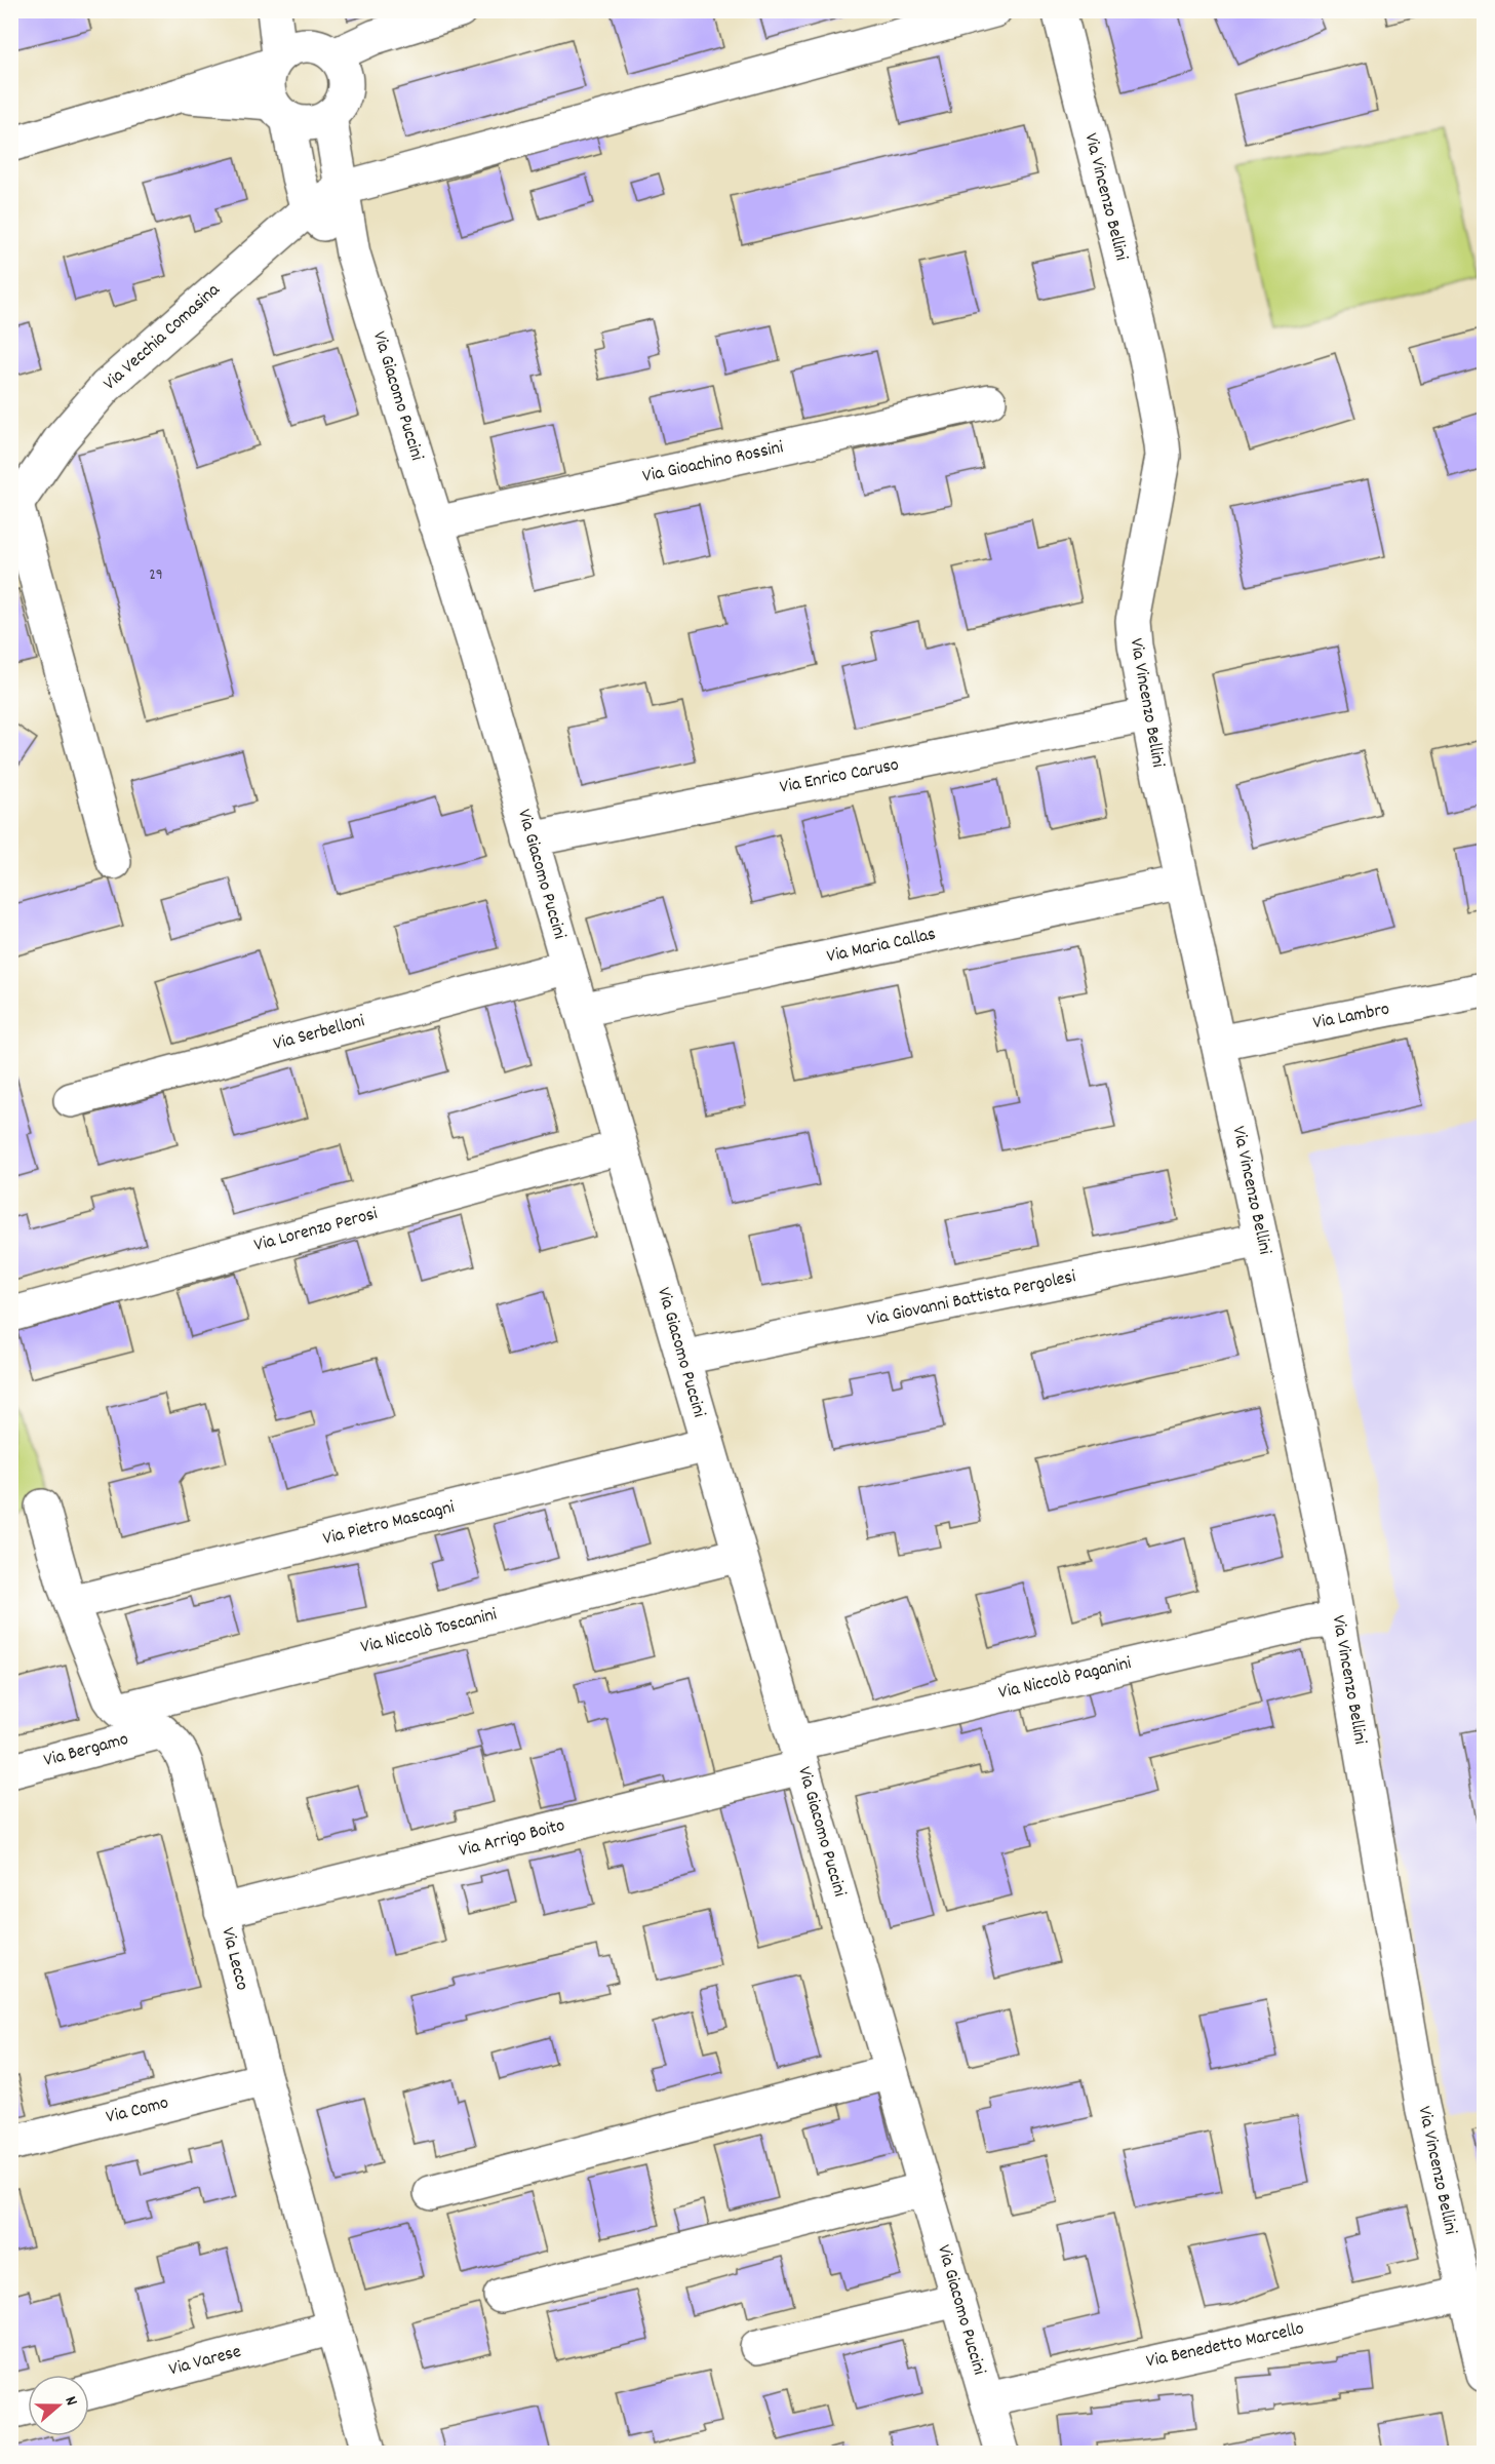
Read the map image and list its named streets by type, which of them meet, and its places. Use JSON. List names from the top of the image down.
{
  "streets": {
    "street": [
      "Via Vincenzo Bellini",
      "Via Vecchia Comasina",
      "Via Giacomo Puccini",
      "Via Gioachino Rossini",
      "Via Enrico Caruso",
      "Via Maria Callas",
      "Via Lambro",
      "Via Serbelloni",
      "Via Lorenzo Perosi",
      "Via Giovanni Battista Pergolesi",
      "Via Pietro Mascagni",
      "Via Niccolò Toscanini",
      "Via Niccolò Paganini",
      "Via Bergamo",
      "Via Arrigo Boito",
      "Via Lecco",
      "Via Como",
      "Via Benedetto Marcello",
      "Via Varese"
    ]
  },
  "crossings": [
    ["Via Vincenzo Bellini", "Via Enrico Caruso"],
    ["Via Vincenzo Bellini", "Via Maria Callas"],
    ["Via Vincenzo Bellini", "Via Lambro"],
    ["Via Vincenzo Bellini", "Via Giovanni Battista Pergolesi"],
    ["Via Vincenzo Bellini", "Via Niccolò Paganini"],
    ["Via Vincenzo Bellini", "Via Benedetto Marcello"],
    ["Via Vecchia Comasina", "Via Giacomo Puccini"],
    ["Via Giacomo Puccini", "Via Gioachino Rossini"],
    ["Via Giacomo Puccini", "Via Enrico Caruso"],
    ["Via Giacomo Puccini", "Via Maria Callas"],
    ["Via Giacomo Puccini", "Via Serbelloni"],
    ["Via Giacomo Puccini", "Via Lorenzo Perosi"],
    ["Via Giacomo Puccini", "Via Giovanni Battista Pergolesi"],
    ["Via Giacomo Puccini", "Via Pietro Mascagni"],
    ["Via Giacomo Puccini", "Via Niccolò Toscanini"],
    ["Via Giacomo Puccini", "Via Niccolò Paganini"],
    ["Via Giacomo Puccini", "Via Arrigo Boito"],
    ["Via Giacomo Puccini", "Via Benedetto Marcello"],
    ["Via Niccolò Toscanini", "Via Lecco"],
    ["Via Niccolò Paganini", "Via Arrigo Boito"],
    ["Via Bergamo", "Via Lecco"],
    ["Via Arrigo Boito", "Via Lecco"],
    ["Via Lecco", "Via Como"],
    ["Via Lecco", "Via Varese"]
  ],
  "house_numbers": ["29"],
  "north": "right"
}
